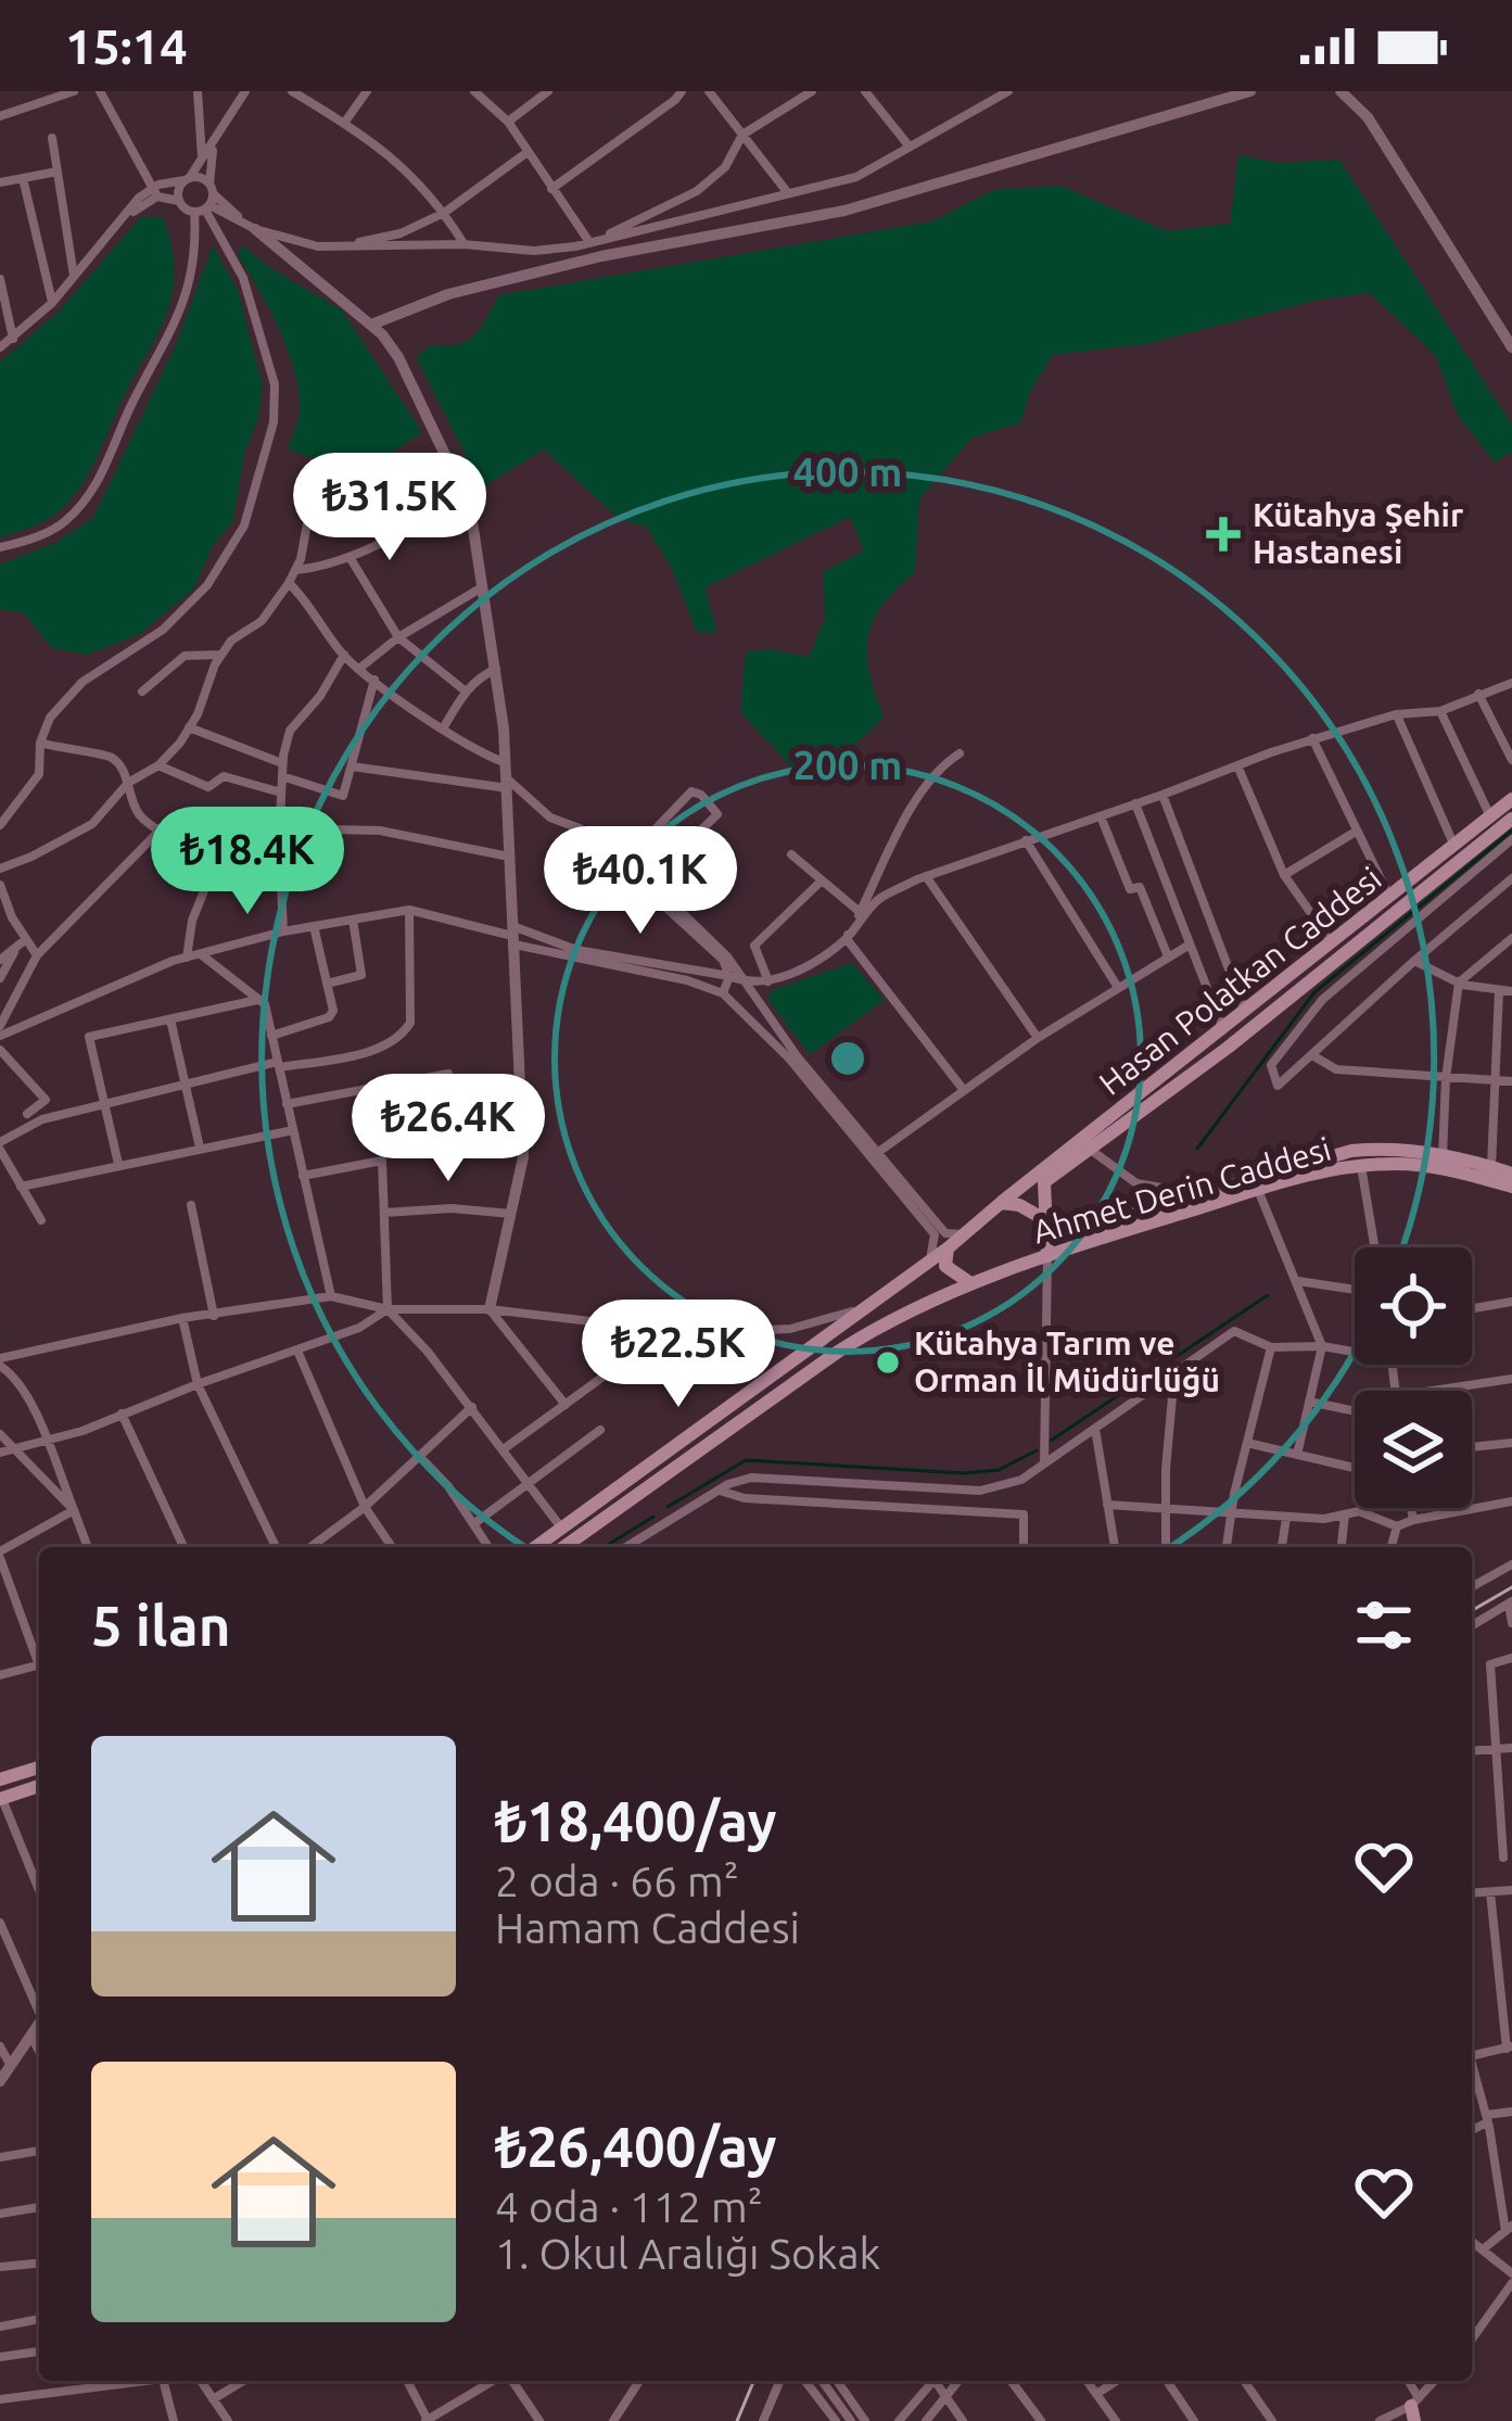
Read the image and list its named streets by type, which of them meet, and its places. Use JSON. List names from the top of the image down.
{
  "streets": {
    "main road": ["Hasan Polatkan Caddesi", "Ahmet Derin Caddesi"]
  },
  "crossings": [
    ["Hasan Polatkan Caddesi", "Ahmet Derin Caddesi"]
  ],
  "places": {
    "health": ["Kütahya Şehir Hastanesi"],
    "other": ["Kütahya Tarım ve Orman İl Müdürlüğü"]
  },
  "page": {
    "status": "15:14",
    "price": [
      "₺31.5K",
      "₺18.4K",
      "₺40.1K",
      "₺26.4K",
      "₺22.5K"
    ],
    "heading": "5 ilan",
    "list": [
      {
        "name": "₺18,400/ay",
        "note": "2 oda · 66 m² · Hamam Caddesi"
      },
      {
        "name": "₺26,400/ay",
        "note": "4 oda · 112 m² · 1. Okul Aralığı Sokak"
      }
    ]
  },
  "rings": ["400 m", "200 m"]
}
